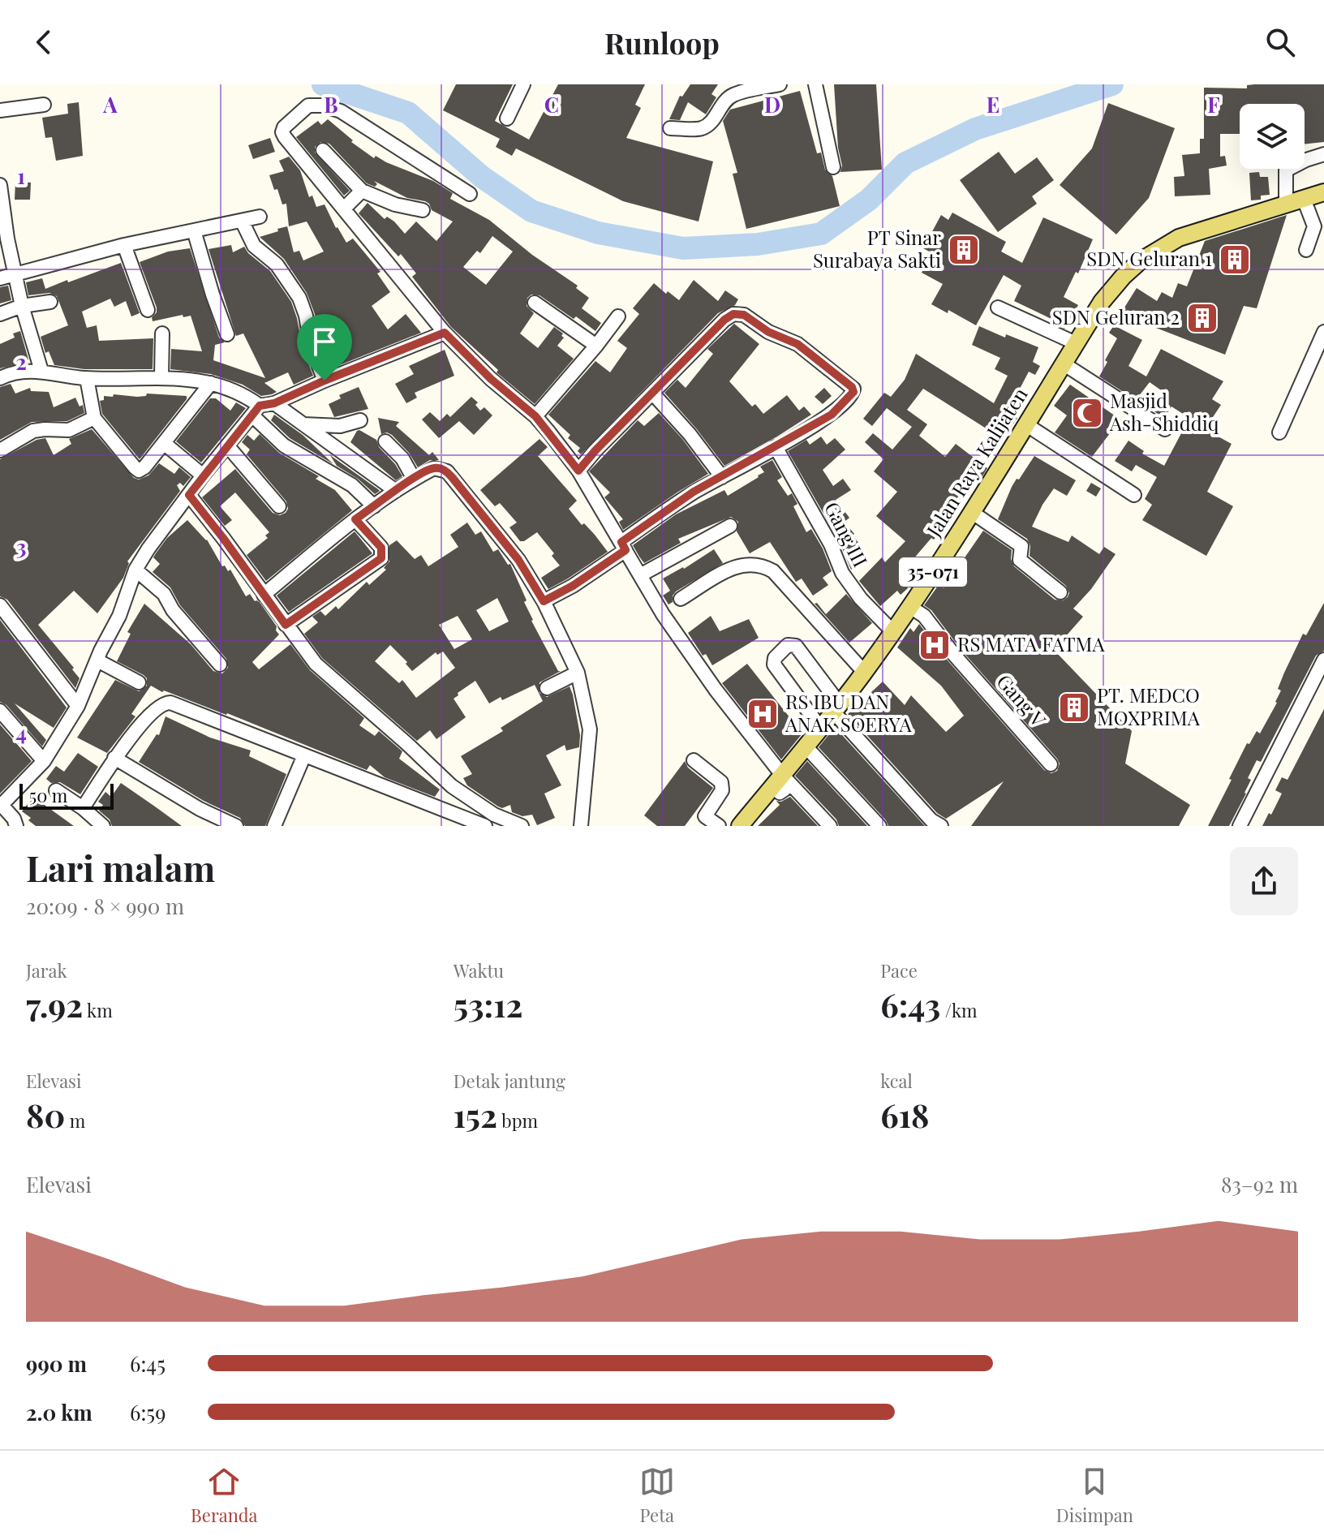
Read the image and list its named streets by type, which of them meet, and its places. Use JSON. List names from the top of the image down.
{
  "streets": {
    "main road": ["Jalan Raya Kalijaten", "35-071"],
    "street": ["Gang III", "Gang V"]
  },
  "crossings": [
    ["Jalan Raya Kalijaten", "Gang III"],
    ["Jalan Raya Kalijaten", "35-071"],
    ["Jalan Raya Kalijaten", "Gang V"]
  ],
  "places": {
    "building": [
      "PT Sinar Surabaya Sakti",
      "SDN Geluran 1",
      "SDN Geluran 2",
      "PT. MEDCO MOXPRIMA"
    ],
    "mosque": ["Masjid Ash-Shiddiq"],
    "hospital": ["RS MATA FATMA", "RS IBU DAN ANAK SOERYA"]
  },
  "scale_bar": "50 m",
  "page": {
    "header": "Runloop",
    "scale": "50 m",
    "heading": ["Lari malam", "20:09 · 8 × 990 m"],
    "stats": [
      ["Jarak", "7.92 km"],
      ["Waktu", "53:12"],
      ["Pace", "6:43 /km"],
      ["Elevasi", "80 m"],
      ["Detak jantung", "152 bpm"],
      ["kcal", "618"]
    ],
    "chart": ["Elevasi", "83–92 m"],
    "list": [
      {
        "name": "990 m",
        "note": "6:45"
      },
      {
        "name": "2.0 km",
        "note": "6:59"
      }
    ],
    "tabs": ["Beranda", "Peta", "Disimpan"]
  },
  "grid": {
    "columns": [
      "A",
      "B",
      "C",
      "D",
      "E",
      "F"
    ],
    "rows": [
      "1",
      "2",
      "3",
      "4"
    ]
  }
}
